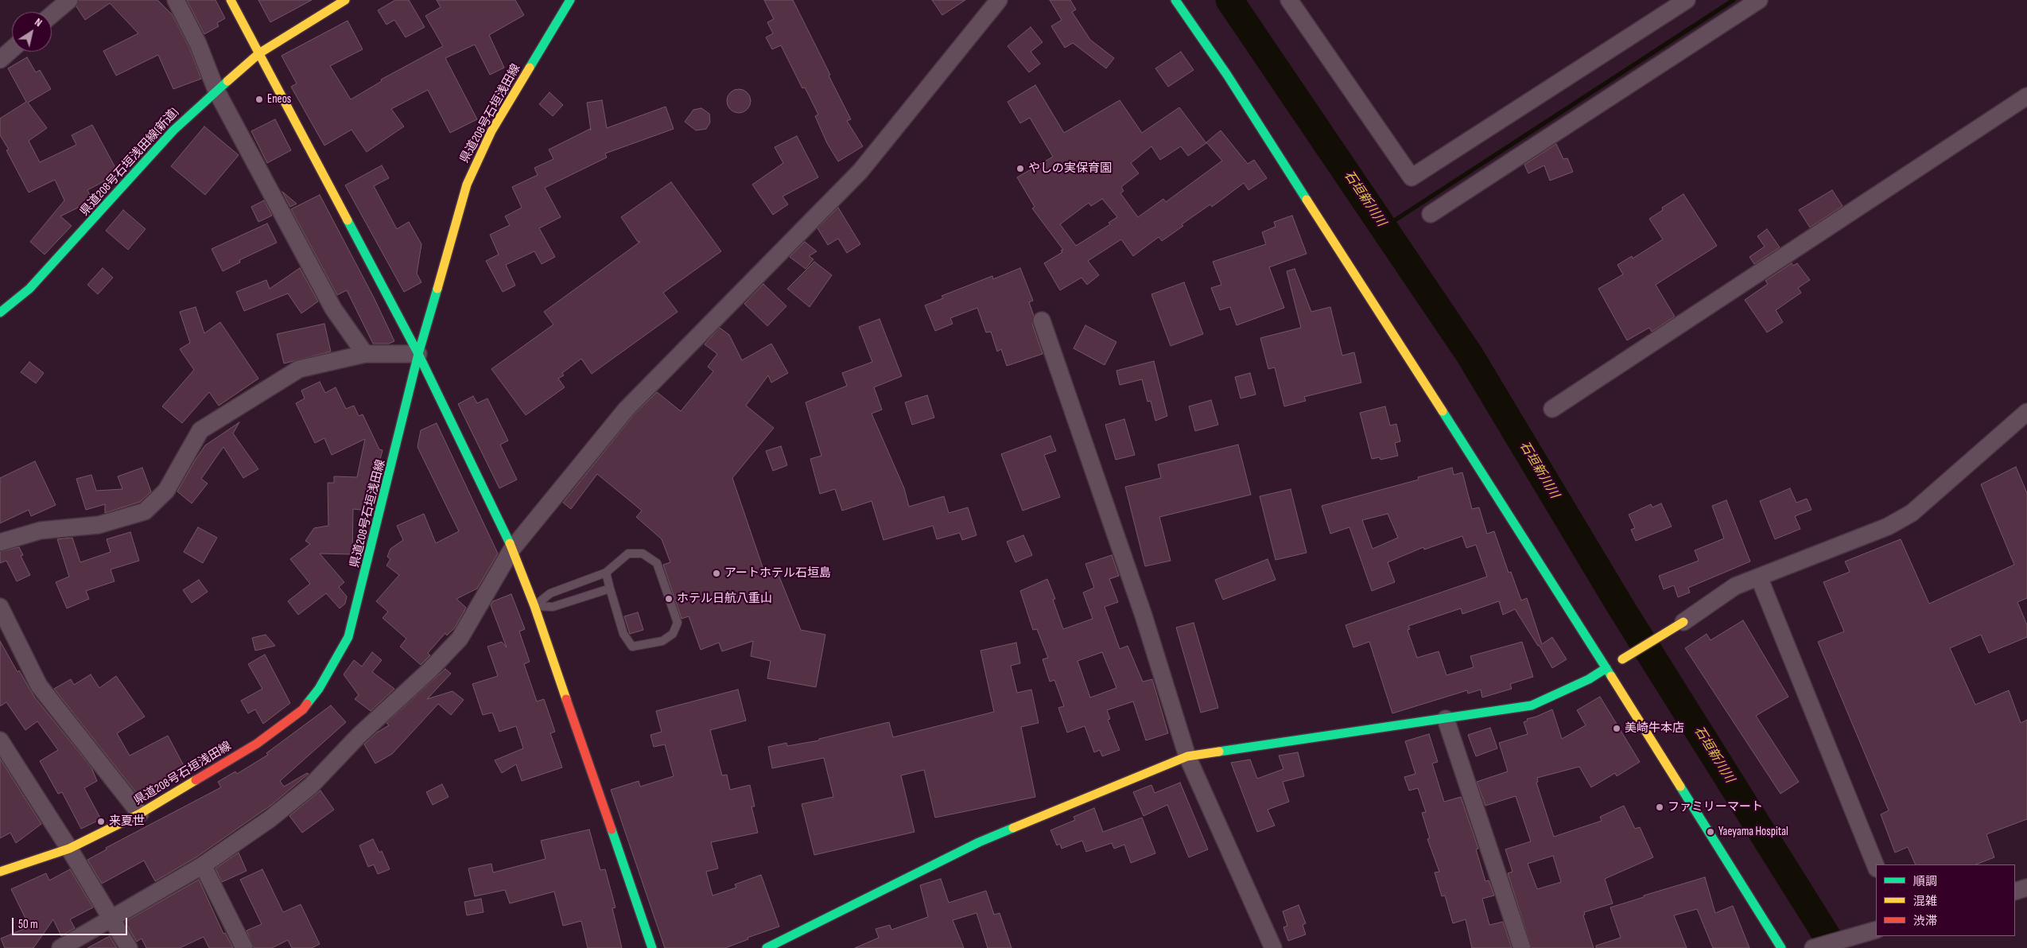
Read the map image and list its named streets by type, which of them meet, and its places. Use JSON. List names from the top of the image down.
{
  "streets": {
    "street": ["県道208号石垣浅田線", "県道208号石垣浅田線(新道)"]
  },
  "water": ["石垣新川川"],
  "places": [
    "Eneos",
    "やしの実保育園",
    "アートホテル石垣島",
    "ホテル日航八重山",
    "美崎牛本店",
    "ファミリーマート",
    "来夏世",
    "Yaeyama Hospital"
  ],
  "legend": ["順調", "混雑", "渋滞"],
  "scale_bar": "50 m",
  "north": "top right"
}
